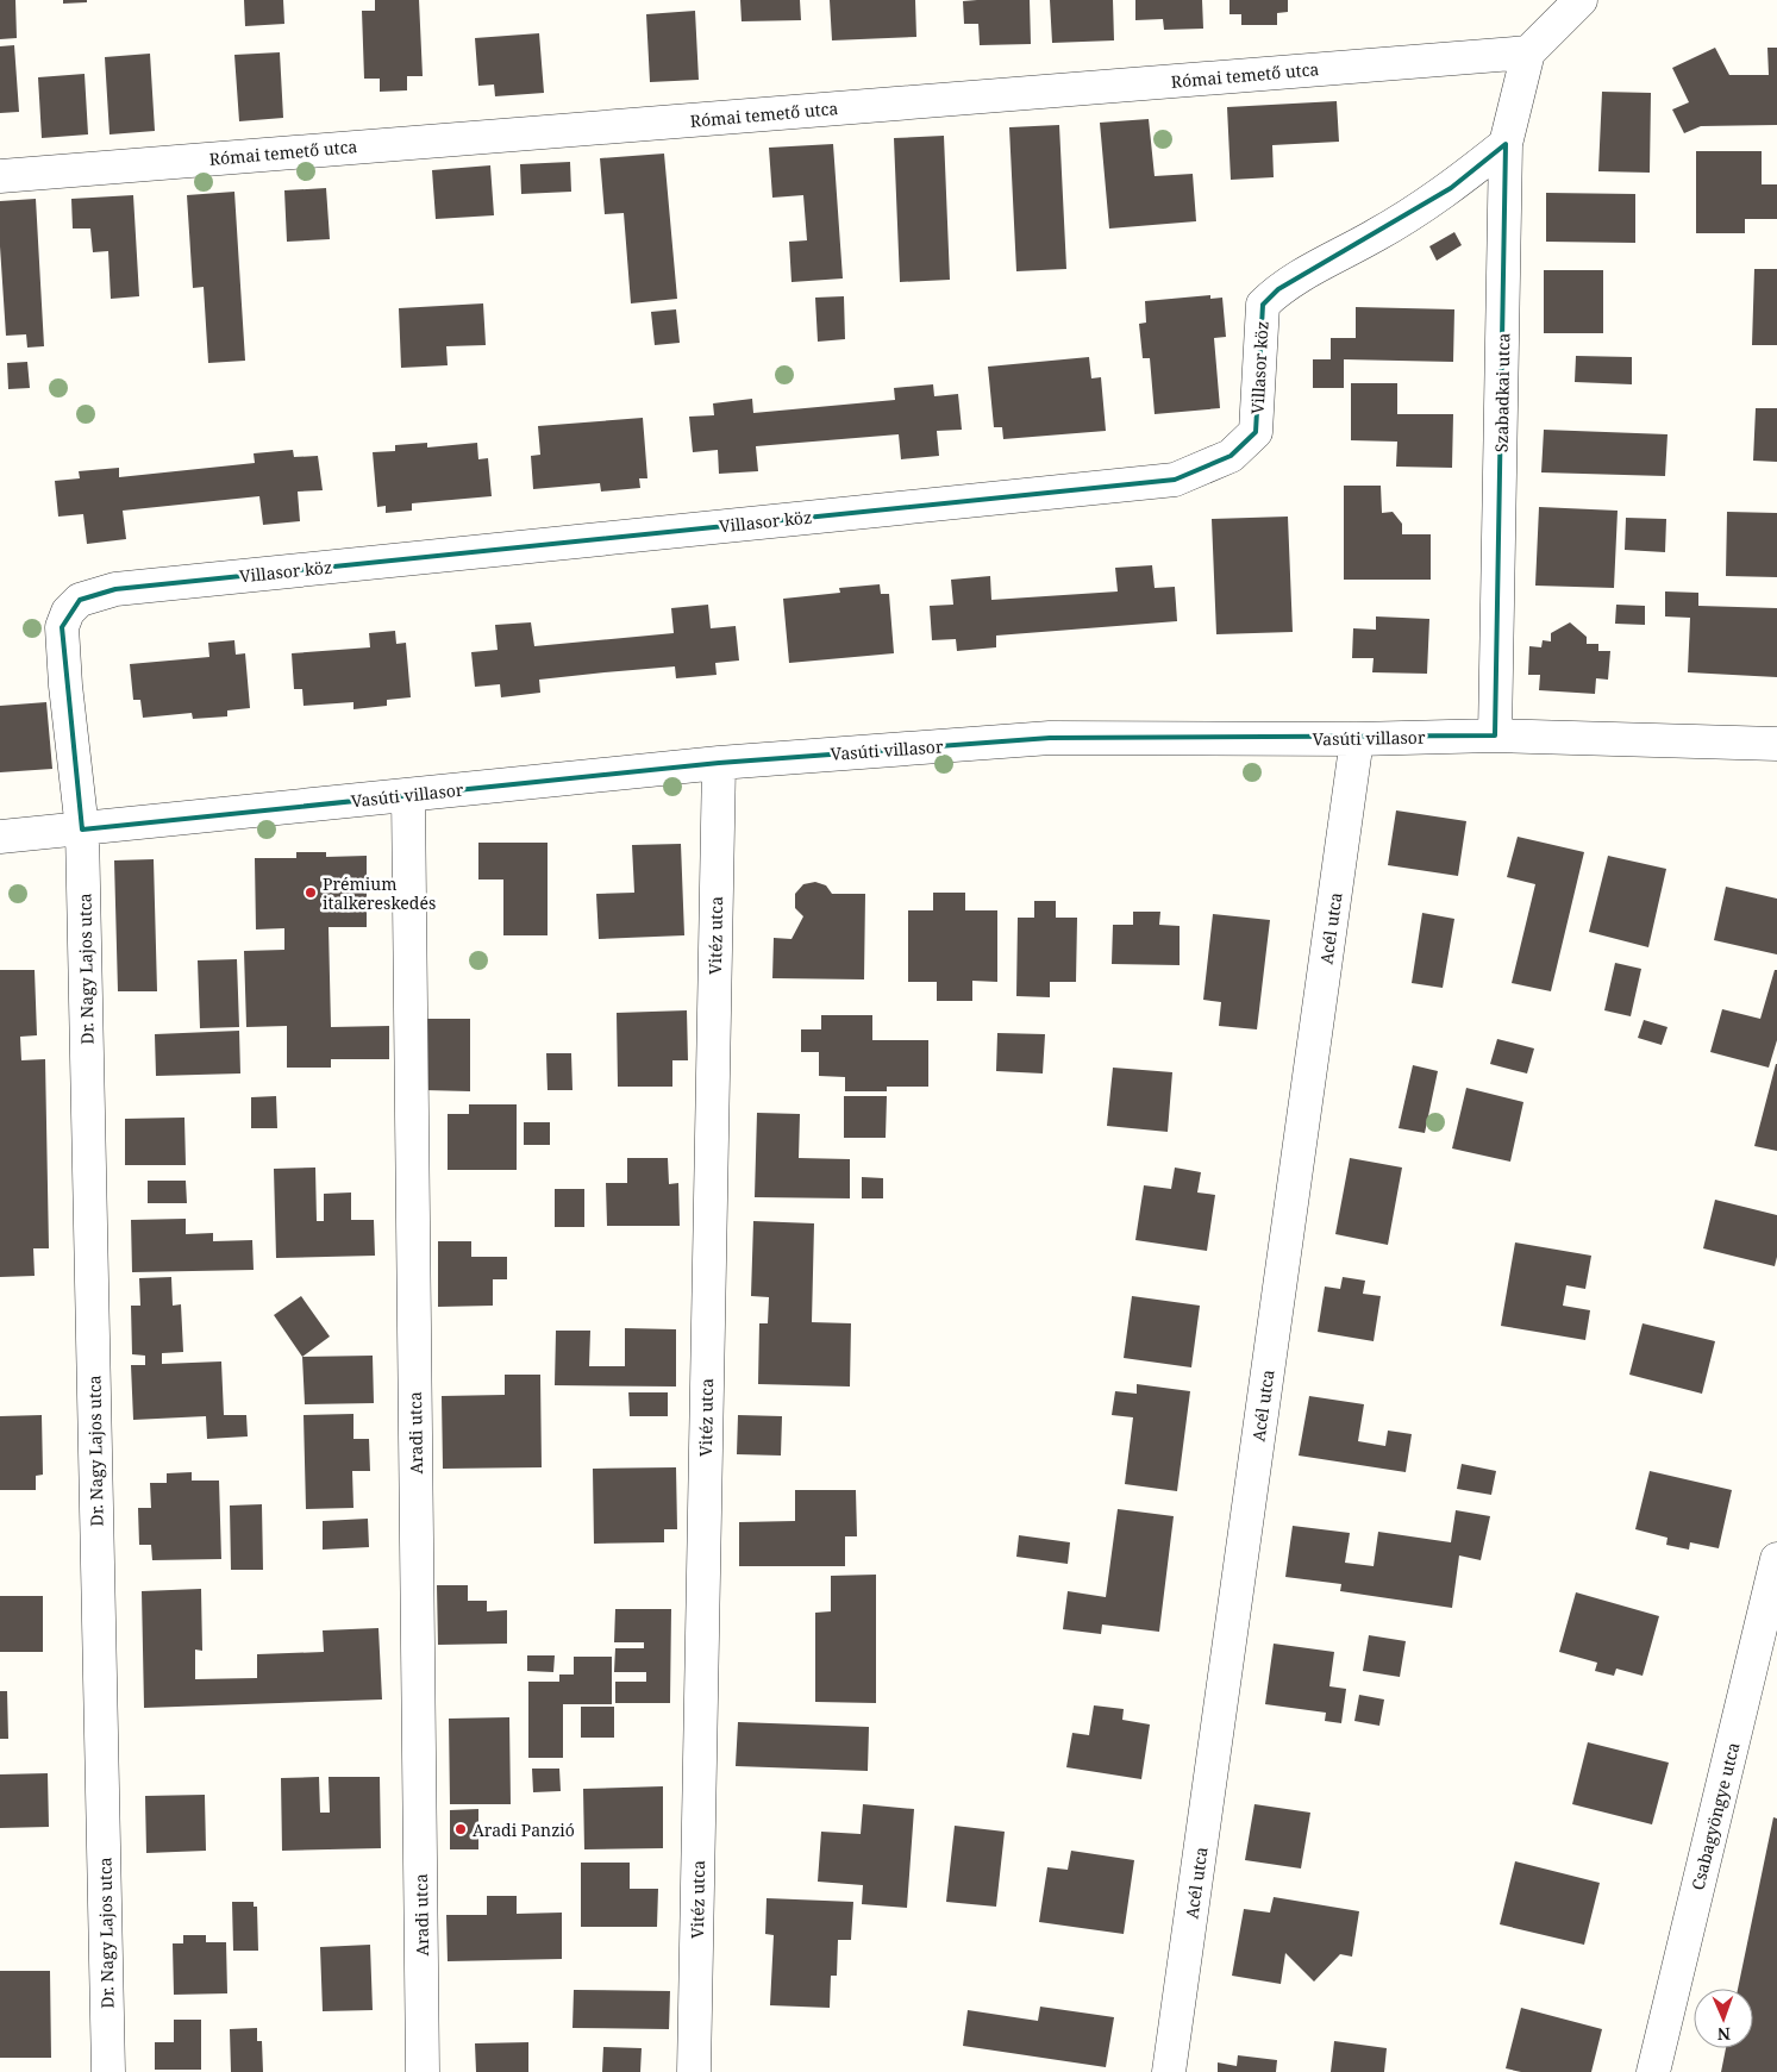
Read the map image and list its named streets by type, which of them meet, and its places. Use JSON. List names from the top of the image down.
{
  "streets": {
    "street": [
      "Római temető utca",
      "Villasor köz",
      "Szabadkai utca",
      "Vasúti villasor",
      "Acél utca",
      "Vitéz utca",
      "Dr. Nagy Lajos utca",
      "Aradi utca",
      "Csabagyöngye utca"
    ]
  },
  "crossings": [
    ["Római temető utca", "Szabadkai utca"],
    ["Villasor köz", "Szabadkai utca"],
    ["Villasor köz", "Vasúti villasor"],
    ["Villasor köz", "Dr. Nagy Lajos utca"],
    ["Szabadkai utca", "Vasúti villasor"],
    ["Vasúti villasor", "Acél utca"],
    ["Vasúti villasor", "Vitéz utca"],
    ["Vasúti villasor", "Dr. Nagy Lajos utca"],
    ["Vasúti villasor", "Aradi utca"]
  ],
  "places": ["Prémium italkereskedés", "Aradi Panzió"],
  "north": "bottom"
}
